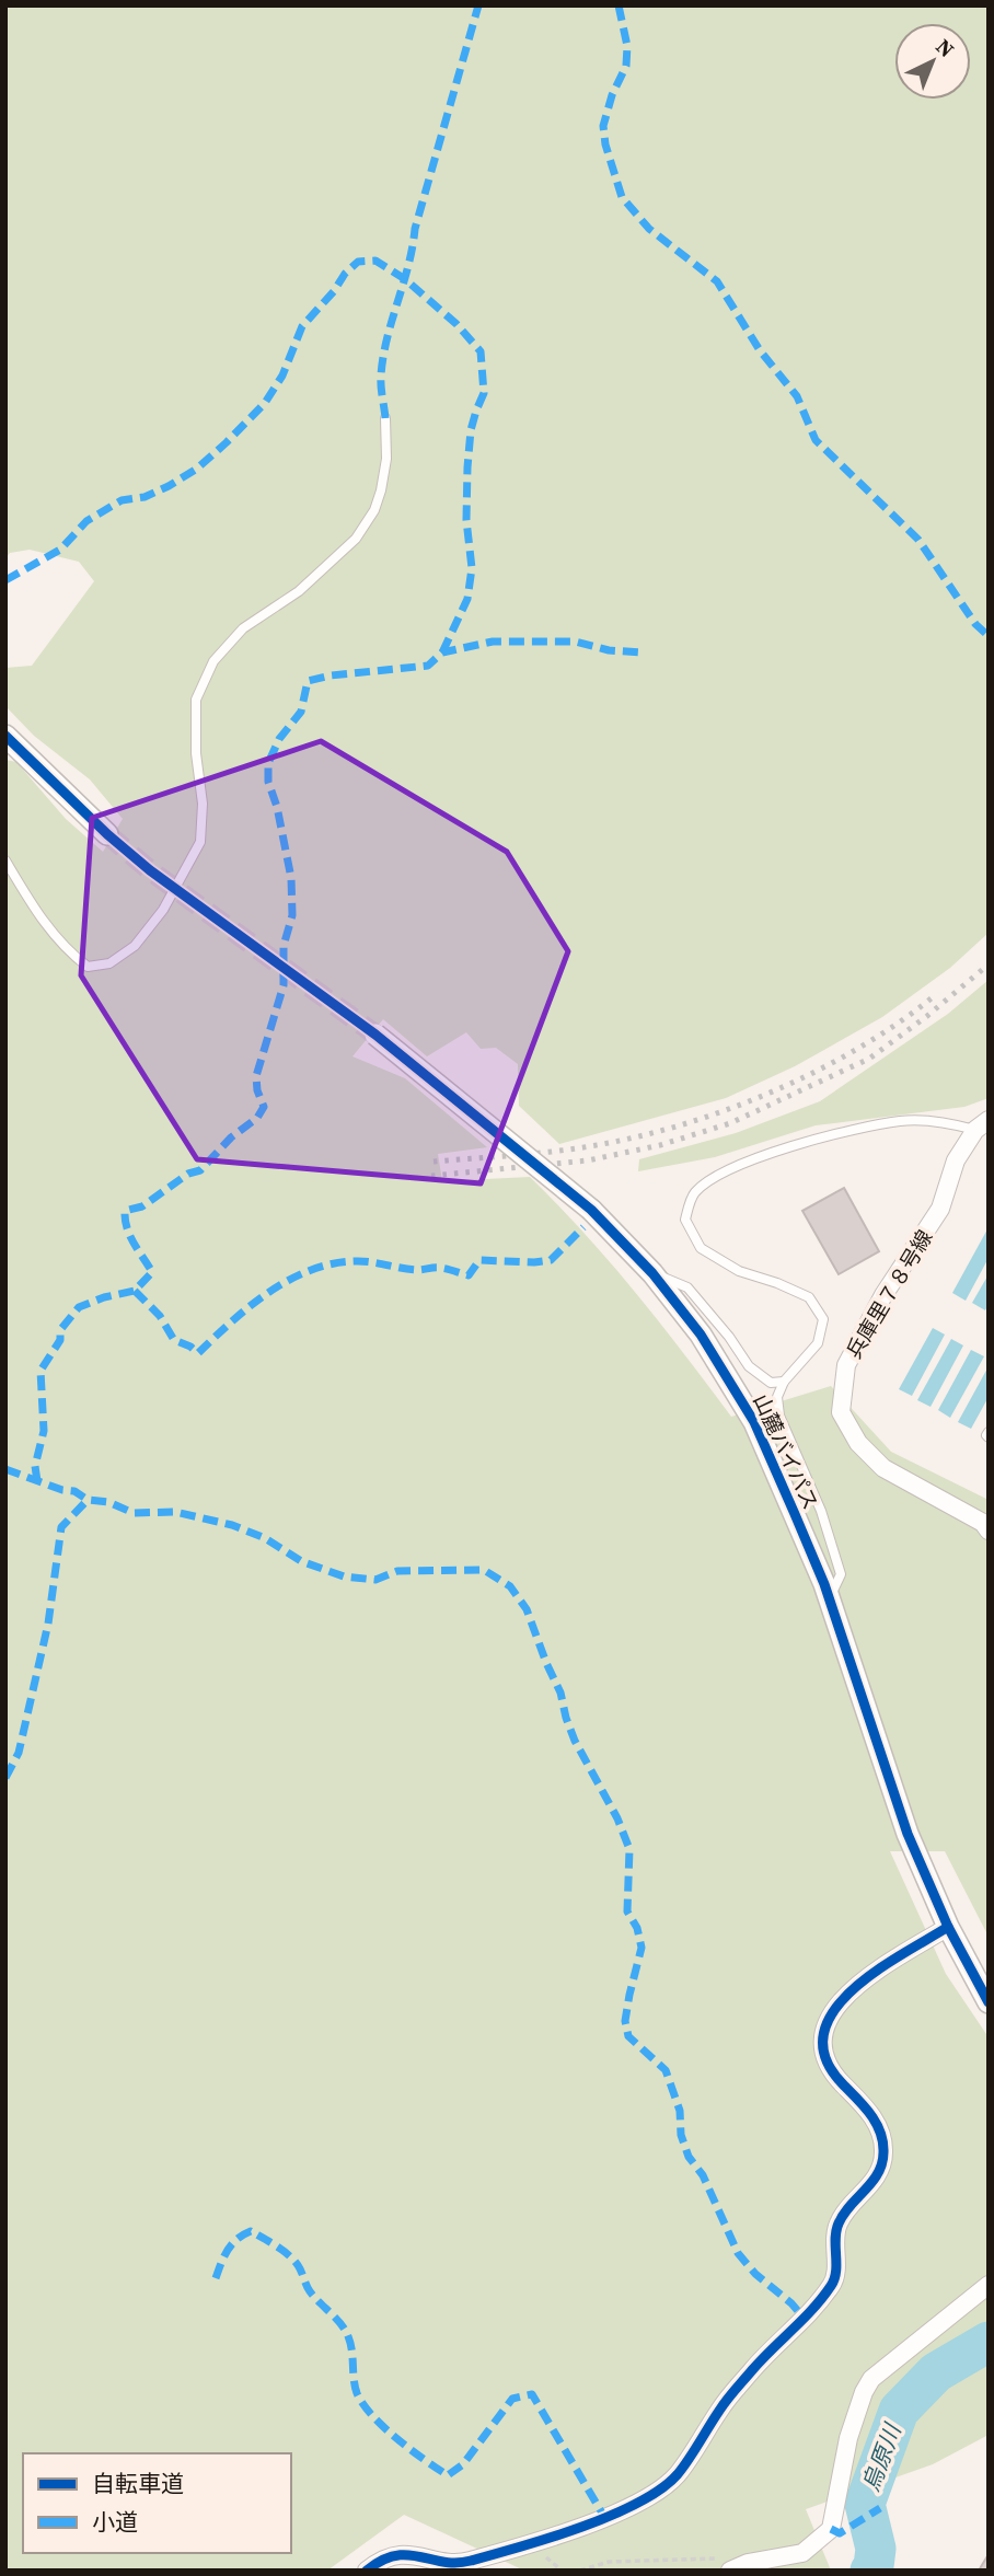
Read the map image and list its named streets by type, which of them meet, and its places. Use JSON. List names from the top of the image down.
{
  "streets": {
    "street": ["兵庫里７８号線", "山麓バイパス"]
  },
  "water": ["烏原川"],
  "legend": ["自転車道", "小道"],
  "north": "top right"
}
